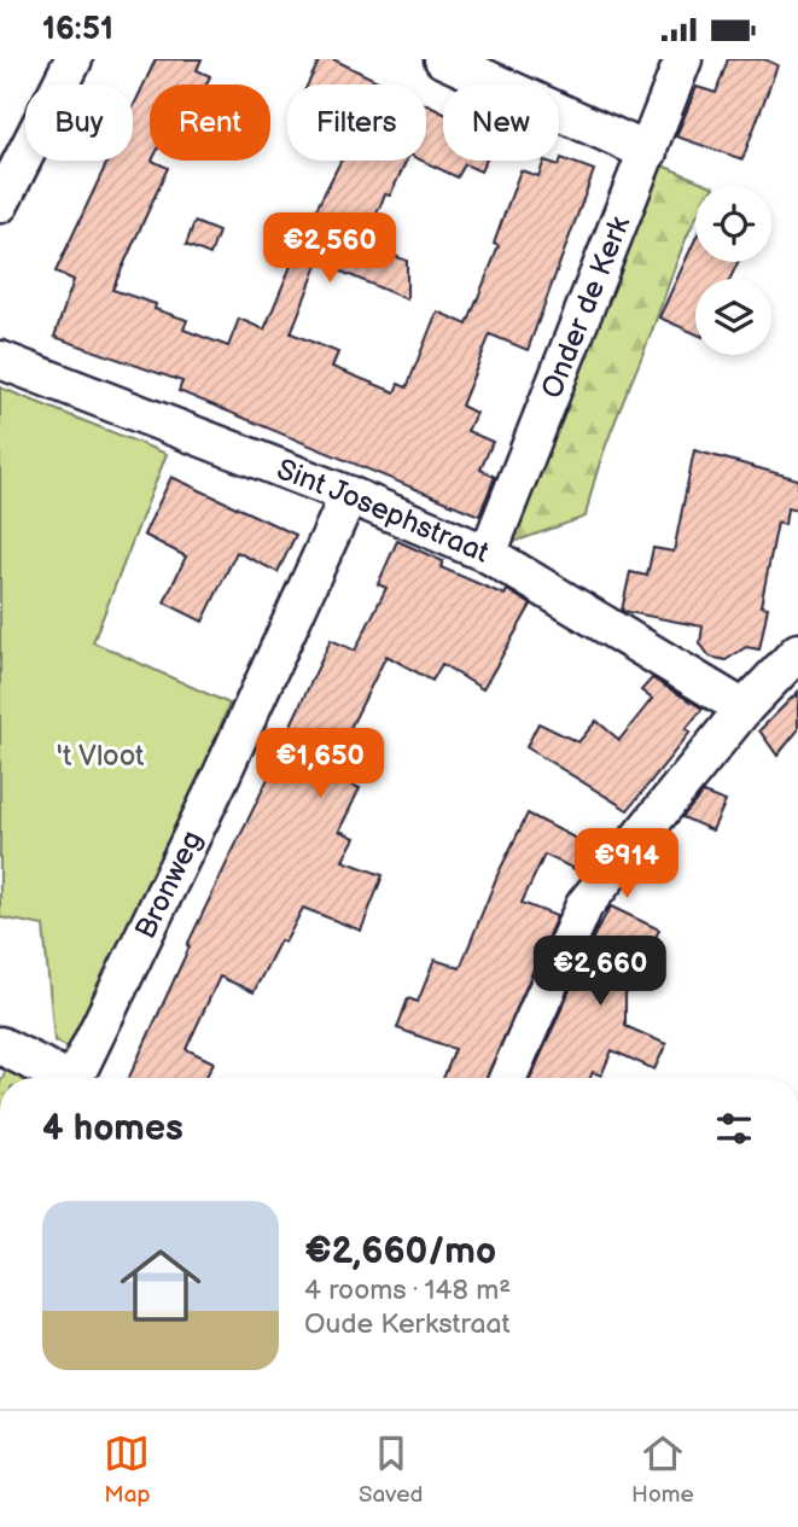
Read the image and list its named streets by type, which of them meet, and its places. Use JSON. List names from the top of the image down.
{
  "streets": {
    "street": ["Onder de Kerk", "Sint Josephstraat", "Bronweg"]
  },
  "crossings": [
    ["Onder de Kerk", "Sint Josephstraat"],
    ["Sint Josephstraat", "Bronweg"]
  ],
  "parks": ["'t Vloot"],
  "page": {
    "status": "16:51",
    "chip": [
      "Buy",
      "Rent",
      "Filters",
      "New"
    ],
    "price": [
      "€2,560",
      "€1,650",
      "€914",
      "€2,660"
    ],
    "heading": "4 homes",
    "list": [
      {
        "name": "€2,660/mo",
        "note": "4 rooms · 148 m² · Oude Kerkstraat"
      }
    ],
    "tabs": ["Map", "Saved", "Home"]
  }
}
